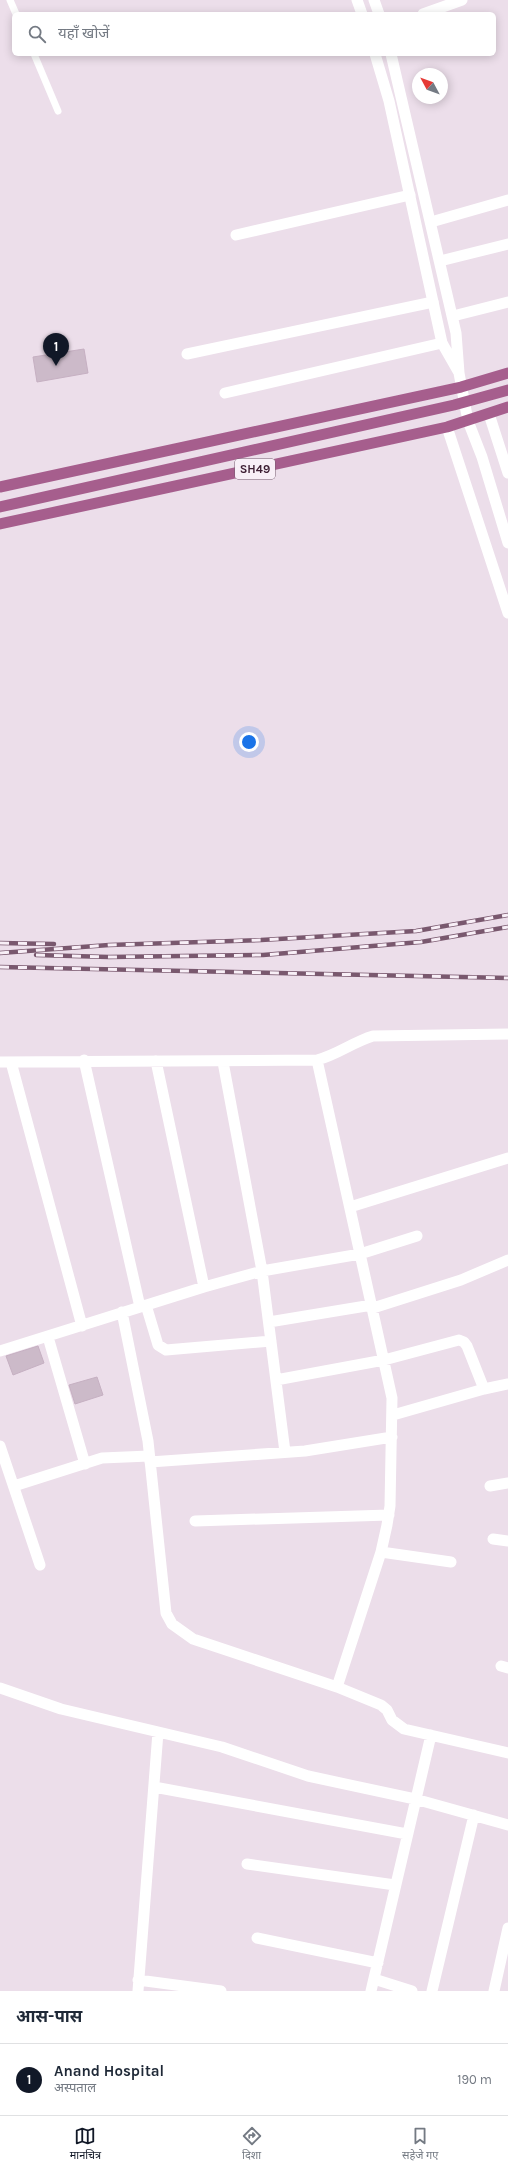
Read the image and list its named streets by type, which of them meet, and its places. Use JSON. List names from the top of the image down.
{
  "streets": {
    "main road": ["SH49"]
  },
  "north": "top left",
  "page": {
    "search": "यहाँ खोजें",
    "pins": "1",
    "heading": "आस-पास",
    "list": [
      {
        "mark": "1",
        "name": "Anand Hospital",
        "note": "अस्पताल",
        "value": "190 m"
      }
    ],
    "nav": ["मानचित्र", "दिशा", "सहेजे गए"]
  }
}
